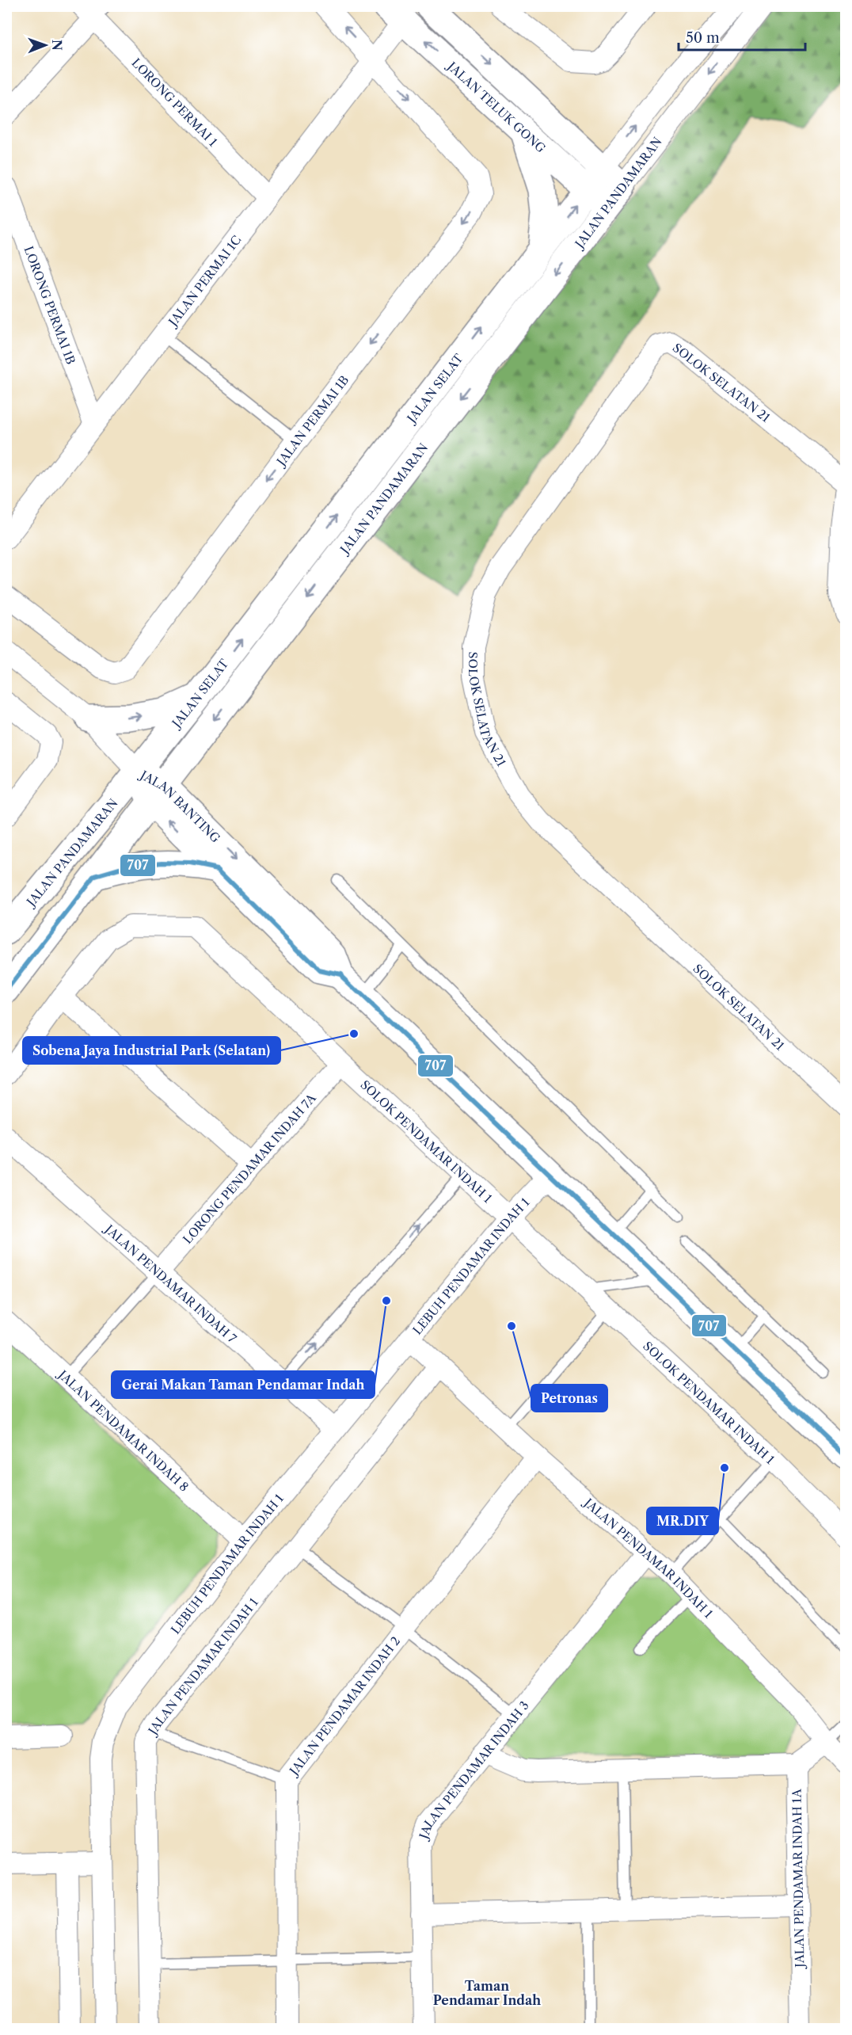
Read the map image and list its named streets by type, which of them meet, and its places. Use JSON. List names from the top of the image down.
{
  "streets": {
    "main road": [
      "JALAN TELUK GONG",
      "JALAN PANDAMARAN",
      "JALAN SELAT",
      "JALAN BANTING"
    ],
    "street": [
      "LORONG PERMAI 1",
      "JALAN PERMAI 1C",
      "LORONG PERMAI 1B",
      "SOLOK SELATAN 21",
      "JALAN PERMAI 1B",
      "SOLOK PENDAMAR INDAH 1",
      "LORONG PENDAMAR INDAH 7A",
      "LEBUH PENDAMAR INDAH 1",
      "JALAN PENDAMAR INDAH 7",
      "JALAN PENDAMAR INDAH 8",
      "JALAN PENDAMAR INDAH 1",
      "JALAN PENDAMAR INDAH 2",
      "JALAN PENDAMAR INDAH 3",
      "JALAN PENDAMAR INDAH 1A"
    ]
  },
  "crossings": [
    ["LORONG PERMAI 1", "JALAN PERMAI 1C"],
    ["JALAN TELUK GONG", "JALAN PANDAMARAN"],
    ["JALAN TELUK GONG", "JALAN PERMAI 1C"],
    ["JALAN TELUK GONG", "JALAN SELAT"],
    ["JALAN PANDAMARAN", "JALAN SELAT"],
    ["JALAN PANDAMARAN", "JALAN BANTING"],
    ["JALAN PERMAI 1C", "LORONG PERMAI 1B"],
    ["JALAN PERMAI 1C", "JALAN PERMAI 1B"],
    ["JALAN SELAT", "JALAN BANTING"],
    ["JALAN BANTING", "LEBUH PENDAMAR INDAH 1"],
    ["SOLOK PENDAMAR INDAH 1", "LORONG PENDAMAR INDAH 7A"],
    ["SOLOK PENDAMAR INDAH 1", "LEBUH PENDAMAR INDAH 1"],
    ["LORONG PENDAMAR INDAH 7A", "JALAN PENDAMAR INDAH 7"],
    ["LEBUH PENDAMAR INDAH 1", "JALAN PENDAMAR INDAH 7"],
    ["LEBUH PENDAMAR INDAH 1", "JALAN PENDAMAR INDAH 8"],
    ["LEBUH PENDAMAR INDAH 1", "JALAN PENDAMAR INDAH 1"],
    ["JALAN PENDAMAR INDAH 1", "JALAN PENDAMAR INDAH 2"],
    ["JALAN PENDAMAR INDAH 1", "JALAN PENDAMAR INDAH 3"]
  ],
  "one_way": ["JALAN PANDAMARAN", "JALAN SELAT"],
  "districts": ["Taman Pendamar Indah"],
  "places": [
    "Sobena Jaya Industrial Park (Selatan)",
    "Gerai Makan Taman Pendamar Indah",
    "Petronas",
    "MR.DIY"
  ],
  "lines": ["transit line 707"],
  "scale_bar": "50 m",
  "north": "right"
}
